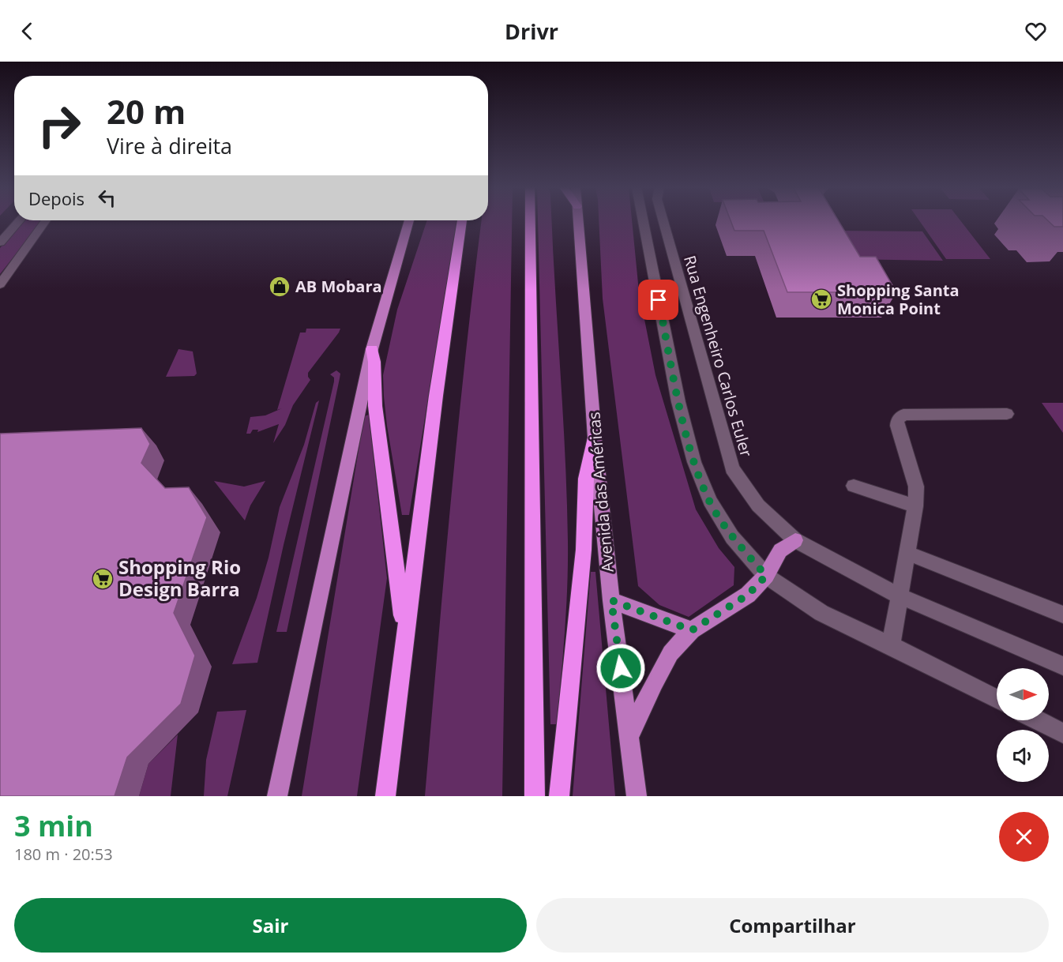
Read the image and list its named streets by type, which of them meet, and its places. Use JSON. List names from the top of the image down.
{
  "streets": {
    "main road": ["Avenida das Américas"],
    "street": ["Rua Engenheiro Carlos Euler"]
  },
  "places": {
    "shop": ["AB Mobara"],
    "supermarket": ["Shopping Santa Monica Point", "Shopping Rio Design Barra"]
  },
  "north": "right",
  "page": {
    "header": "Drivr",
    "turn": ["20 m", "Vire à direita"],
    "then": "Depois",
    "heading": ["3 min", "180 m · 20:53"],
    "buttons": ["Sair", "Compartilhar"]
  }
}
